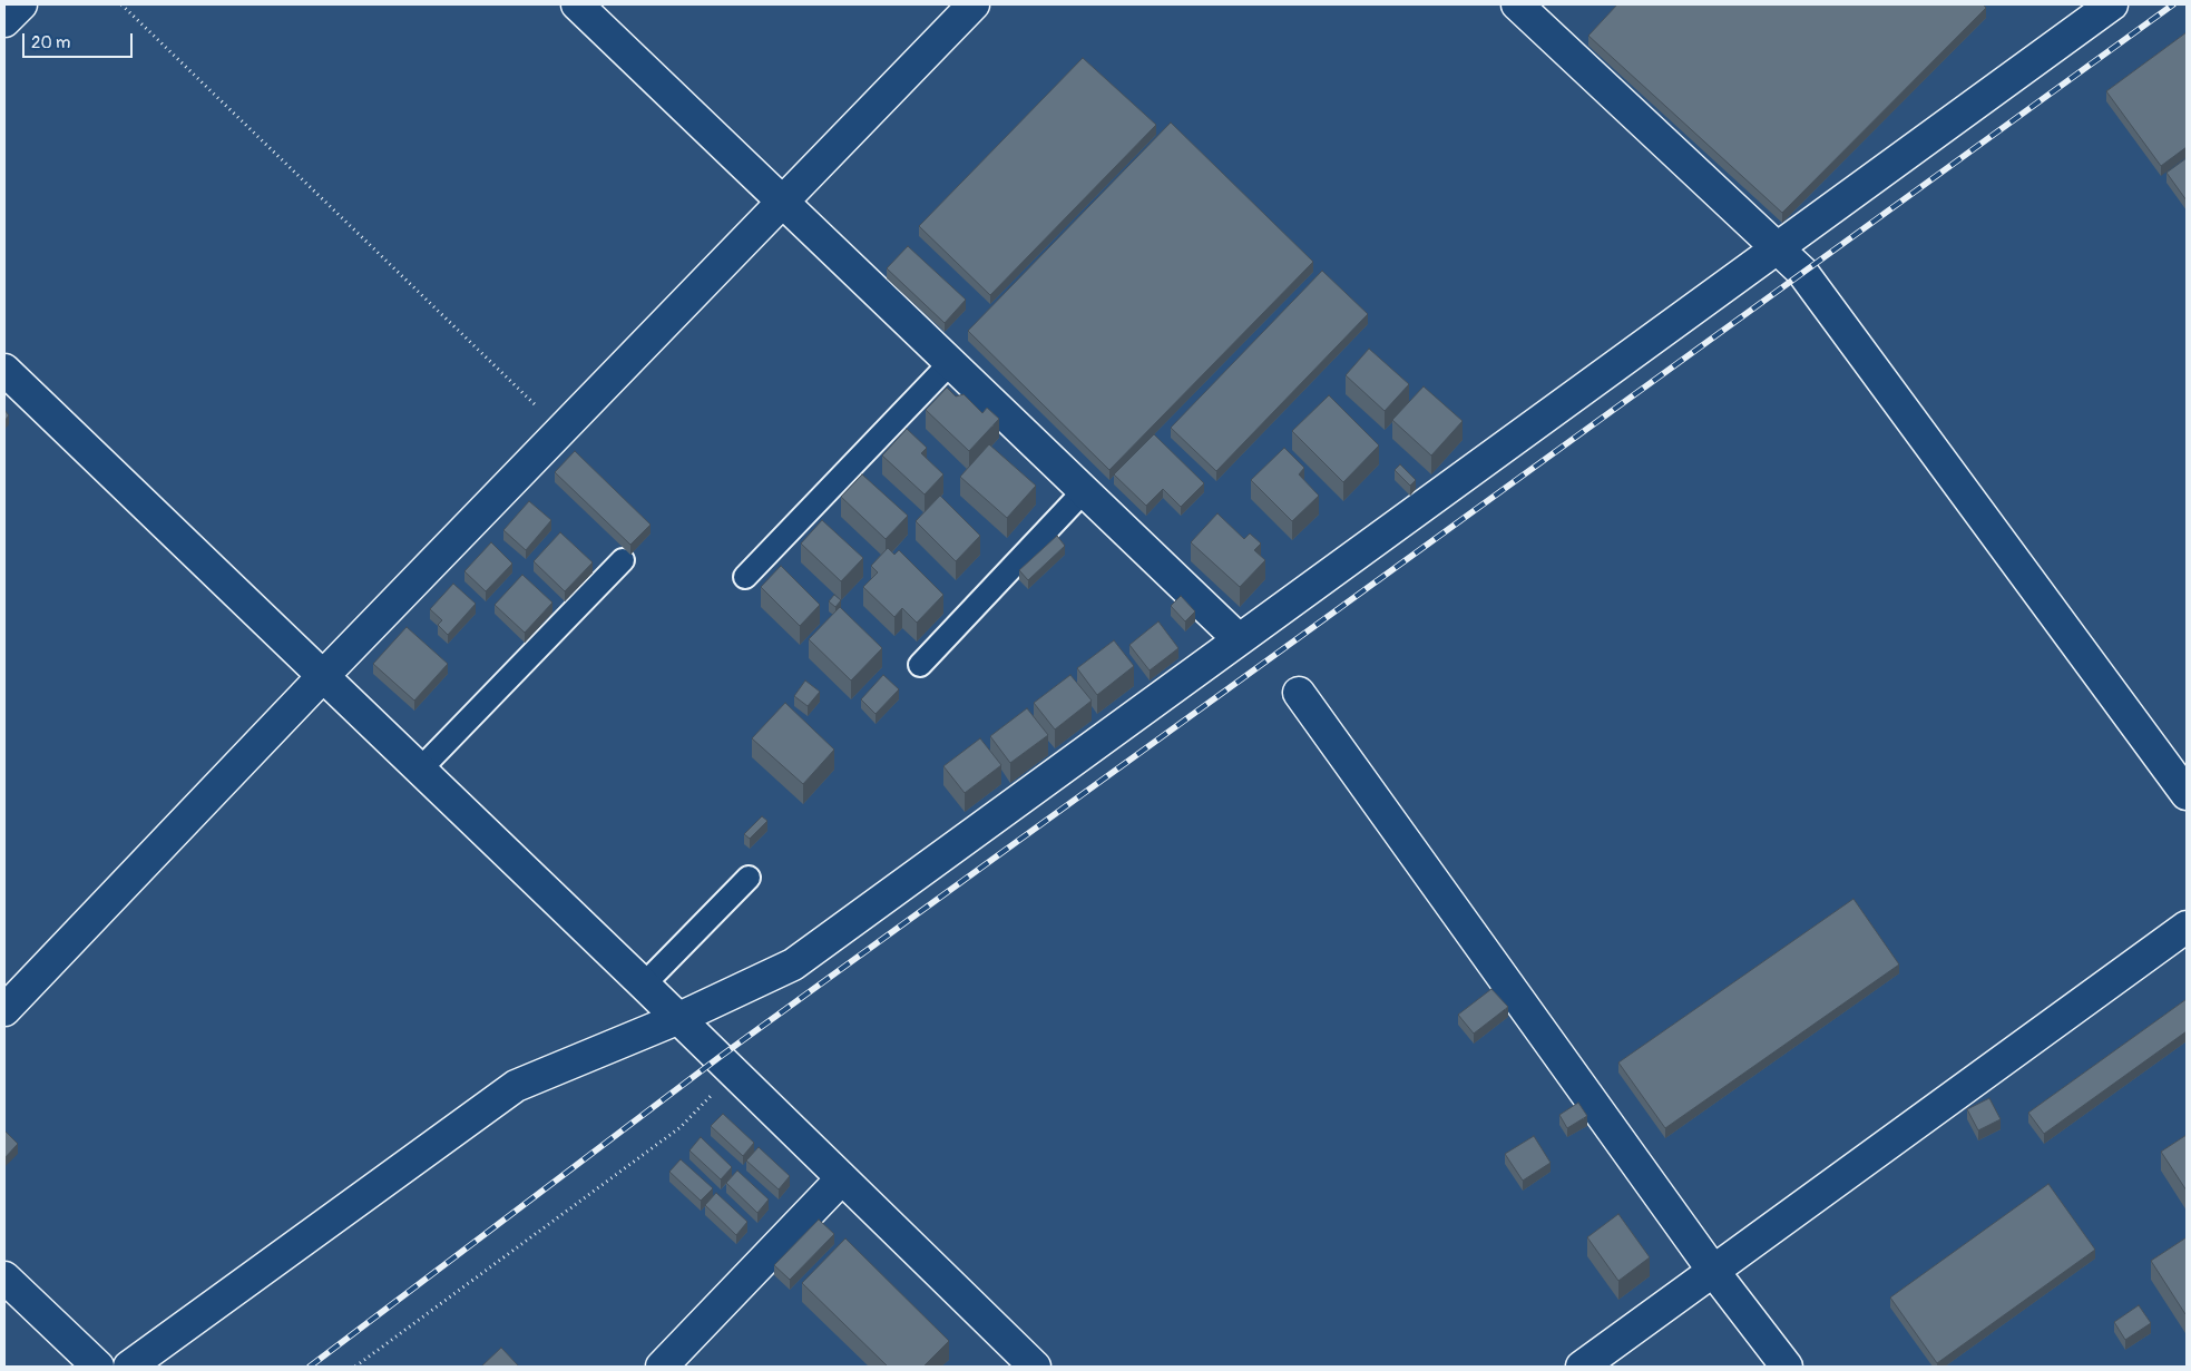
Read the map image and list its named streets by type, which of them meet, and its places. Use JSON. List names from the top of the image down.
{
  "scale_bar": "20 m"
}
